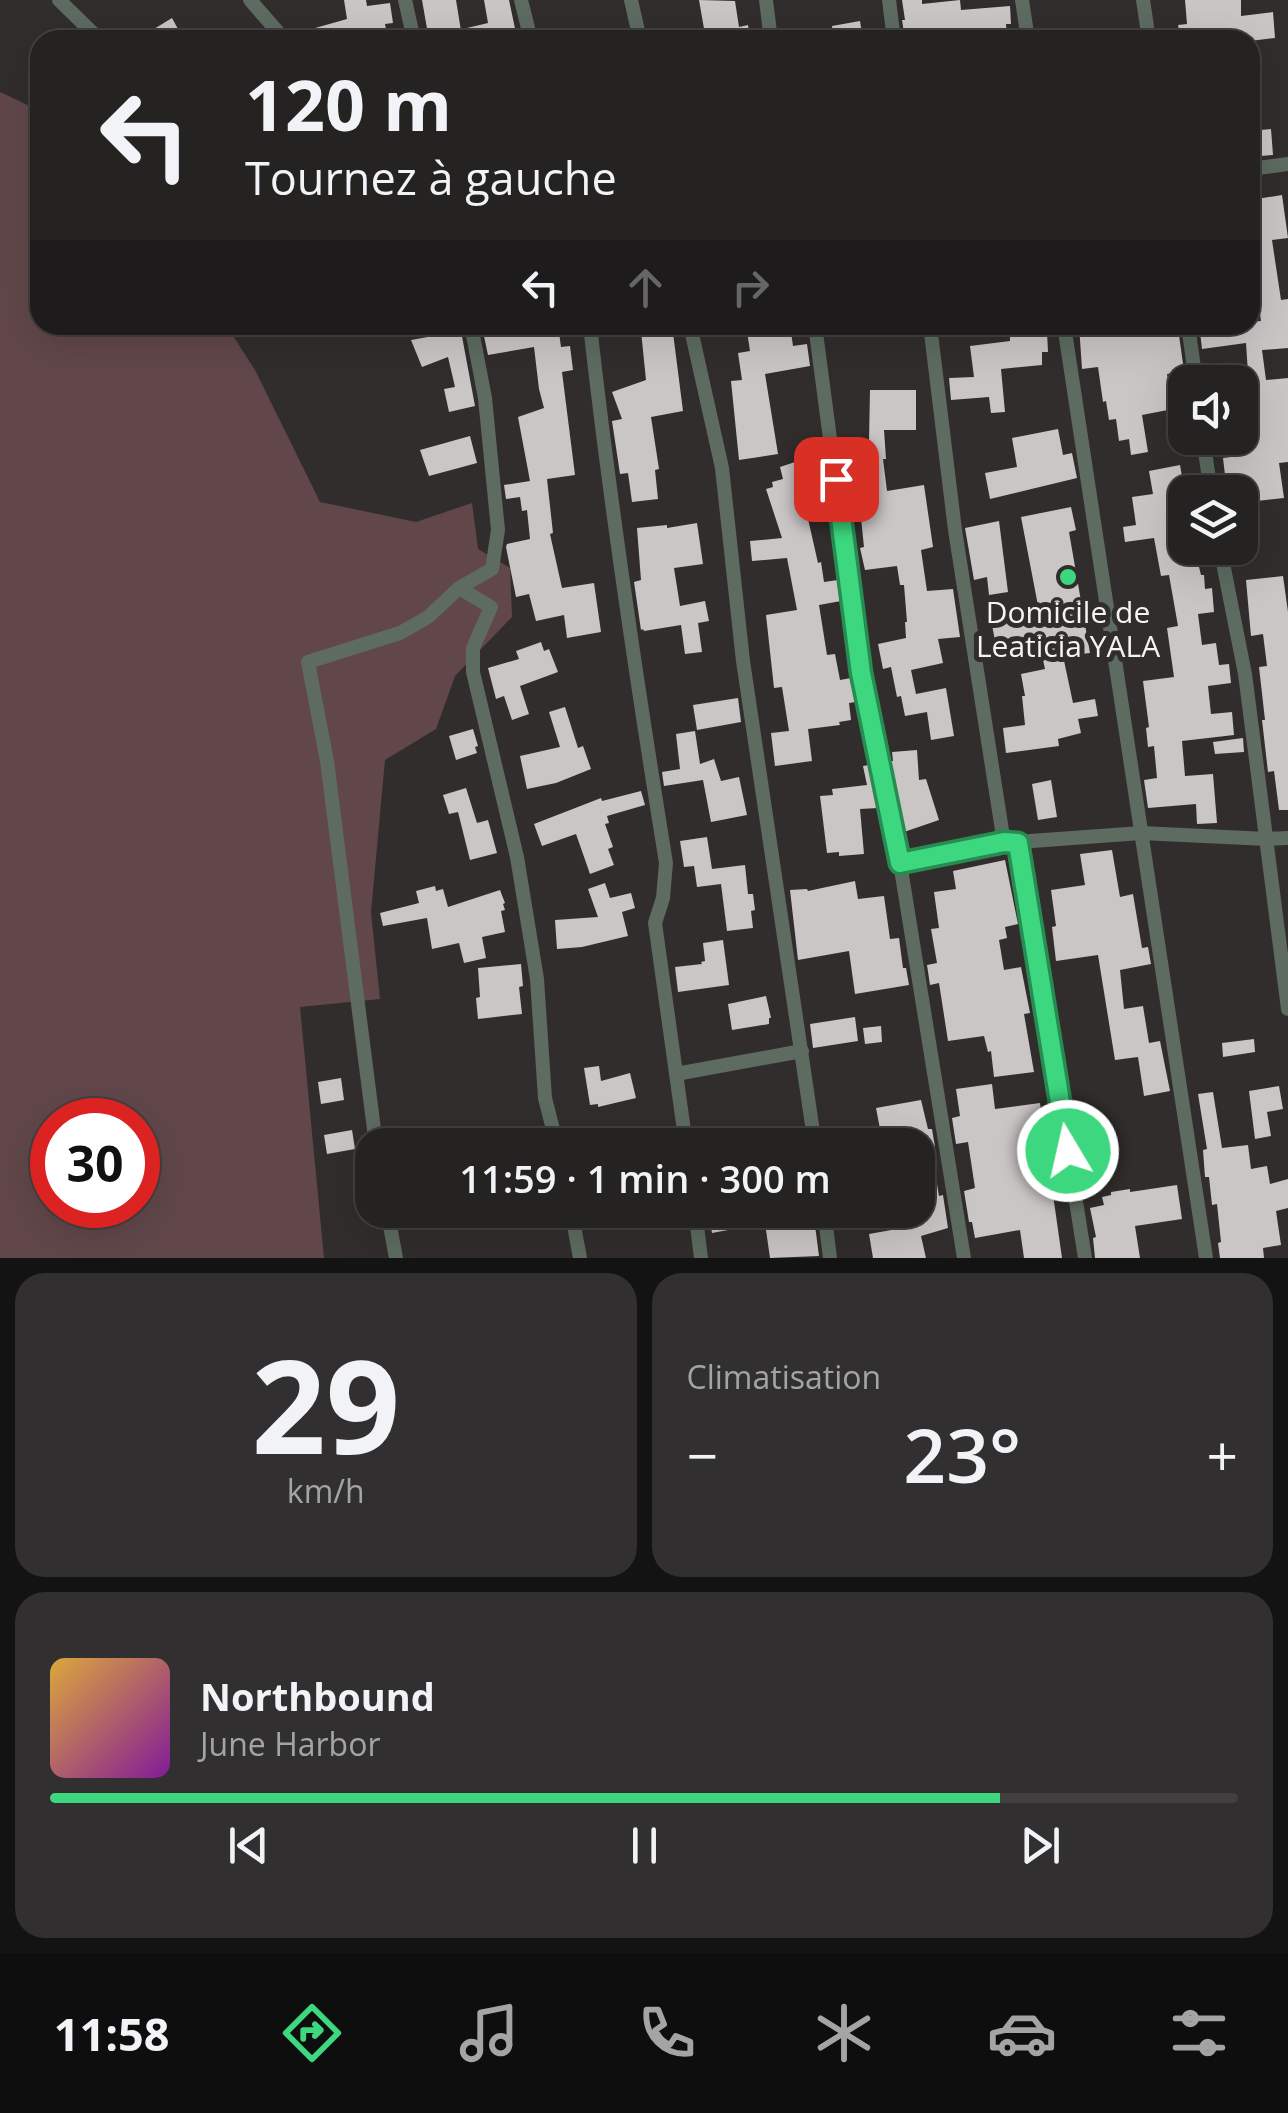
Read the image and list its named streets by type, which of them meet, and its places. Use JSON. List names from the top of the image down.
{
  "places": ["Domicile de Leaticia YALA"],
  "page": {
    "turn": ["120 m", "Tournez à gauche"],
    "limit": "30",
    "trip": "11:59 · 1 min · 300 m",
    "tile": [
      ["29", "km/h"],
      "Climatisation"
    ],
    "heat": ["−", "23°", "+"],
    "song": ["Northbound", "June Harbor"],
    "tabs": "11:58"
  }
}
